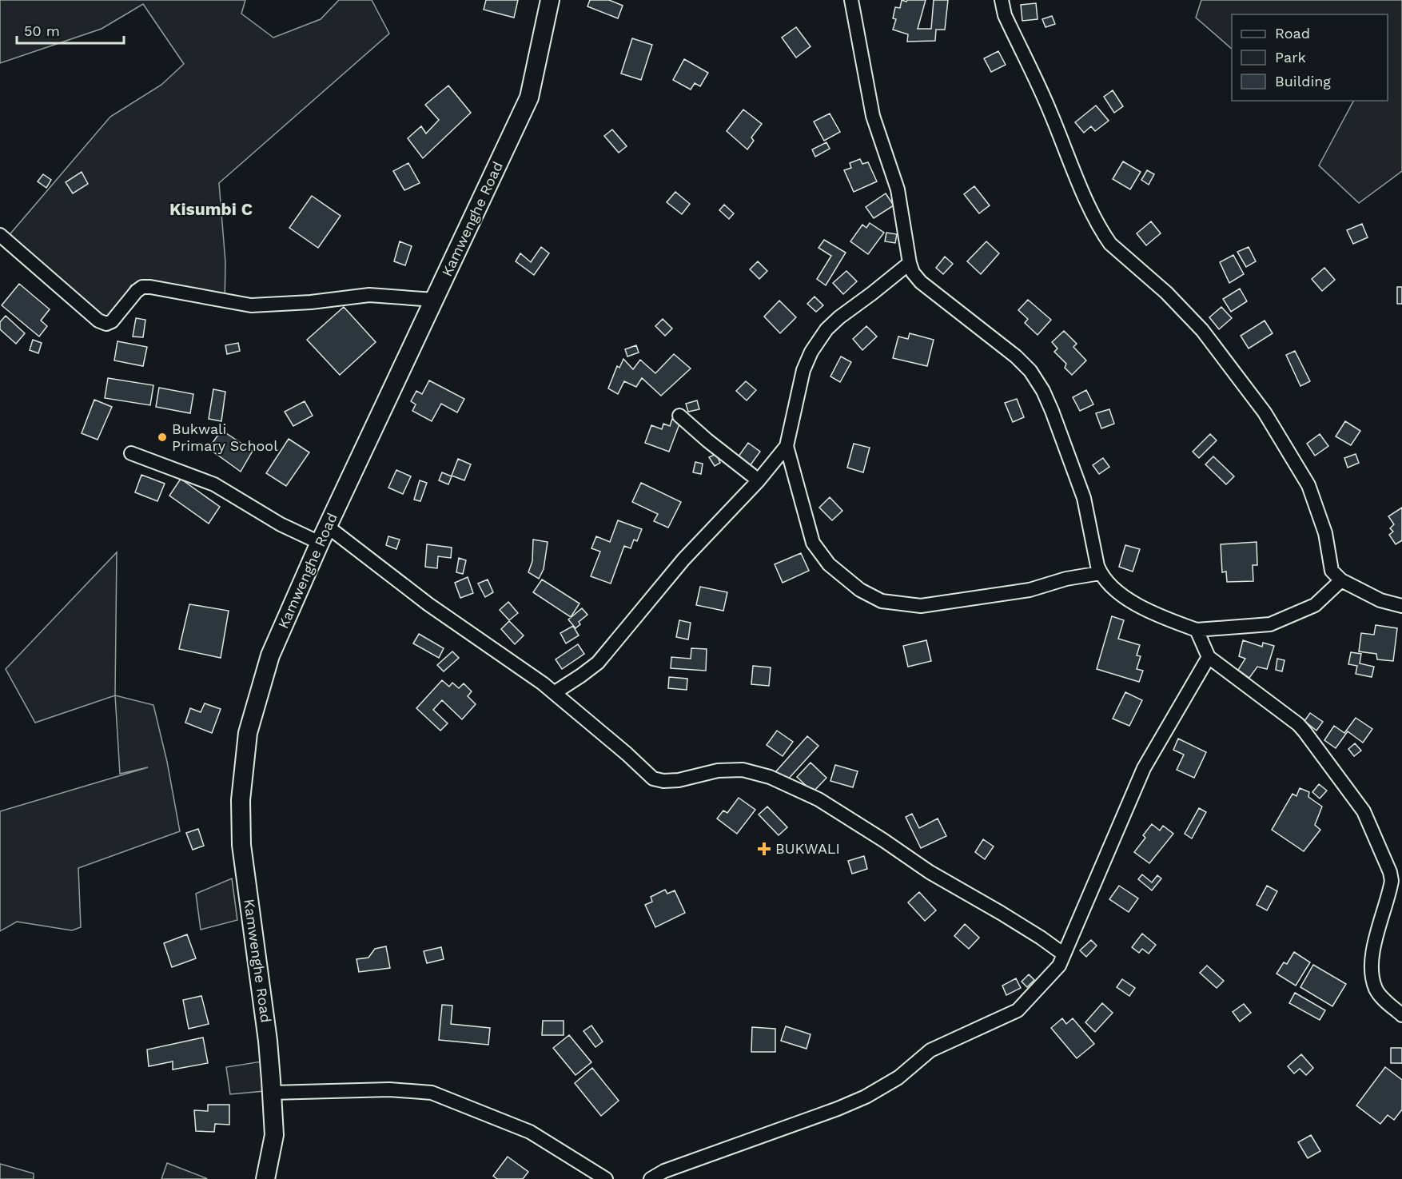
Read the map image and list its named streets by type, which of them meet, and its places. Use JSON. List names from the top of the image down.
{
  "streets": {
    "main road": ["Kamwenghe Road"]
  },
  "districts": ["Kisumbi C"],
  "places": {
    "other": ["Bukwali Primary School"],
    "health": ["BUKWALI"]
  },
  "legend": ["Road", "Park", "Building"],
  "scale_bar": "50 m"
}
